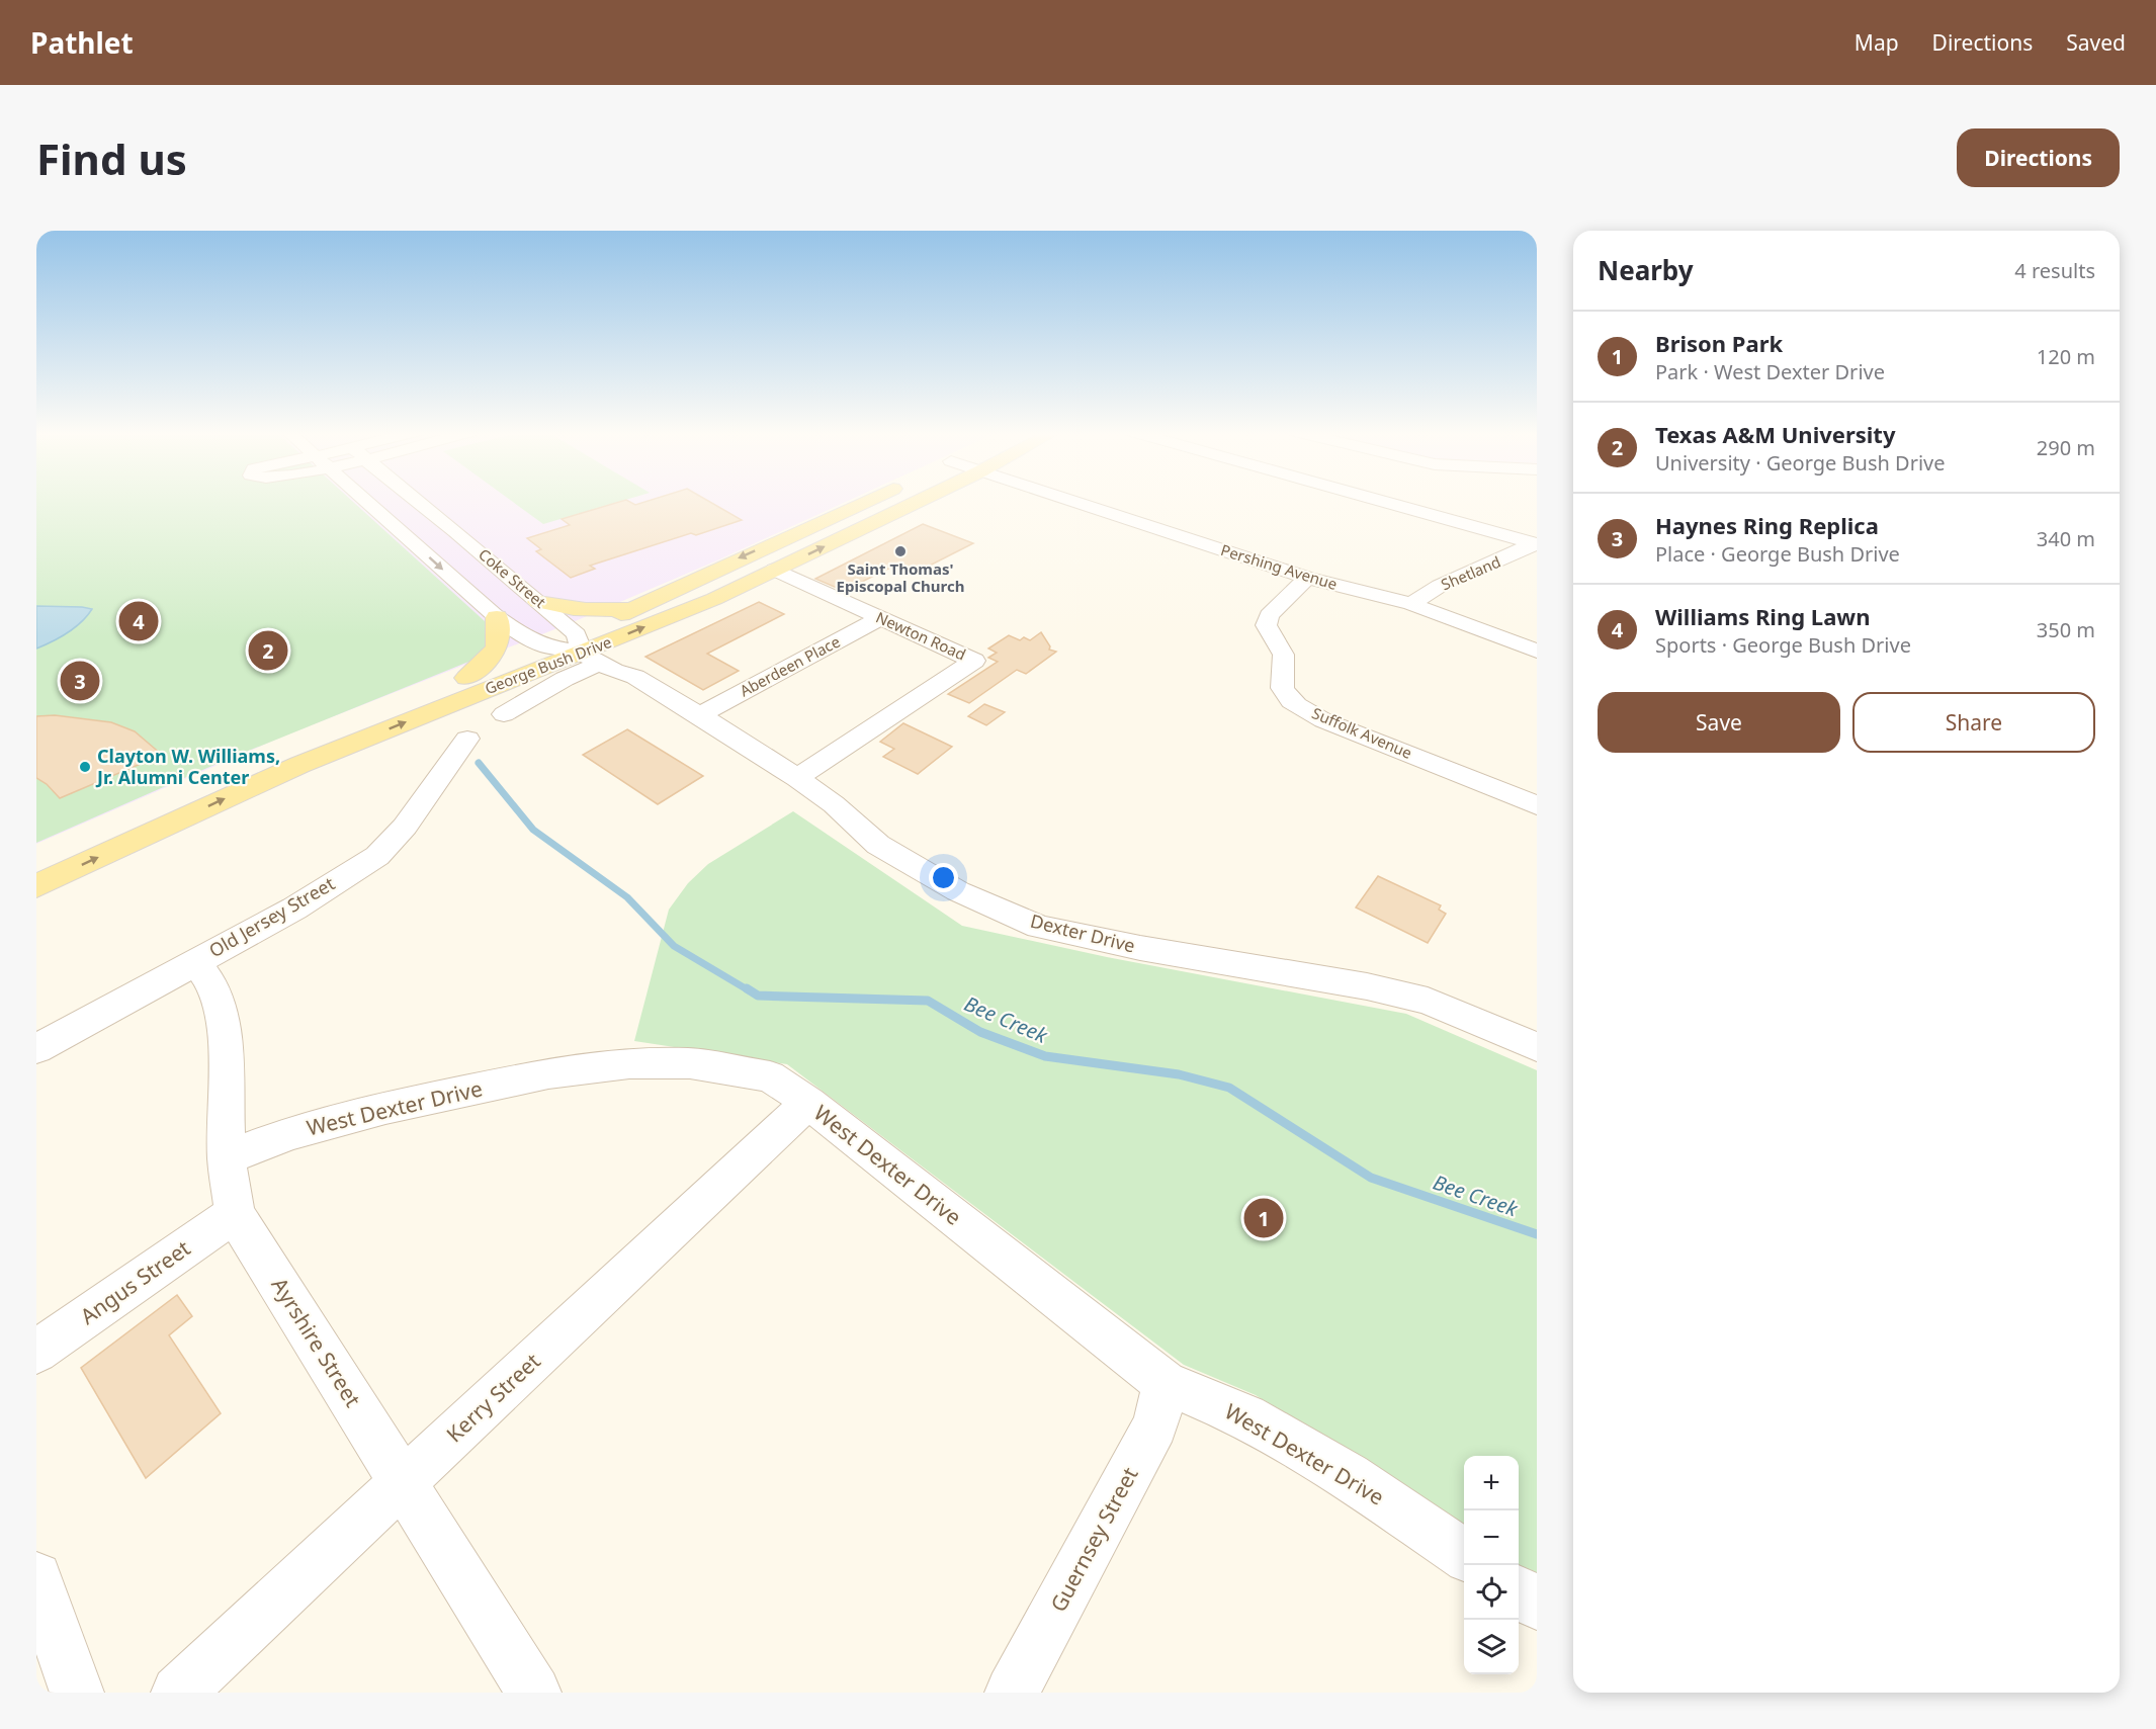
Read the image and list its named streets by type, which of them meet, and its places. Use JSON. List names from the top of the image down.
{
  "streets": {
    "main road": ["George Bush Drive"],
    "street": [
      "Pershing Avenue",
      "Shetland",
      "Coke Street",
      "Newton Road",
      "Aberdeen Place",
      "Suffolk Avenue",
      "Old Jersey Street",
      "Dexter Drive",
      "West Dexter Drive",
      "Angus Street",
      "Ayrshire Street",
      "Kerry Street",
      "Guernsey Street"
    ]
  },
  "crossings": [
    ["Pershing Avenue", "Shetland"],
    ["Pershing Avenue", "Suffolk Avenue"],
    ["Coke Street", "George Bush Drive"],
    ["Coke Street", "Dexter Drive"],
    ["Newton Road", "George Bush Drive"],
    ["Newton Road", "Aberdeen Place"],
    ["Newton Road", "Dexter Drive"],
    ["George Bush Drive", "Dexter Drive"],
    ["Aberdeen Place", "Dexter Drive"],
    ["Old Jersey Street", "Ayrshire Street"],
    ["West Dexter Drive", "Ayrshire Street"],
    ["West Dexter Drive", "Kerry Street"],
    ["West Dexter Drive", "Guernsey Street"],
    ["Angus Street", "Ayrshire Street"],
    ["Ayrshire Street", "Kerry Street"]
  ],
  "water": ["Bee Creek"],
  "places": ["Saint Thomas' Episcopal Church", "Clayton W. Williams, Jr. Alumni Center"],
  "page": {
    "header": "Pathlet",
    "nav": ["Map", "Directions", "Saved"],
    "buttons": [
      "Directions",
      ["Save", "Share"]
    ],
    "title": "Find us",
    "heading": ["Nearby", "4 results"],
    "list": [
      {
        "mark": "1",
        "name": "Brison Park",
        "note": "Park · West Dexter Drive",
        "value": "120 m"
      },
      {
        "mark": "2",
        "name": "Texas A&M University",
        "note": "University · George Bush Drive",
        "value": "290 m"
      },
      {
        "mark": "3",
        "name": "Haynes Ring Replica",
        "note": "Place · George Bush Drive",
        "value": "340 m"
      },
      {
        "mark": "4",
        "name": "Williams Ring Lawn",
        "note": "Sports · George Bush Drive",
        "value": "350 m"
      }
    ],
    "pins": [
      "4",
      "2",
      "3",
      "1"
    ],
    "map_buttons": ["+", "−"]
  }
}
